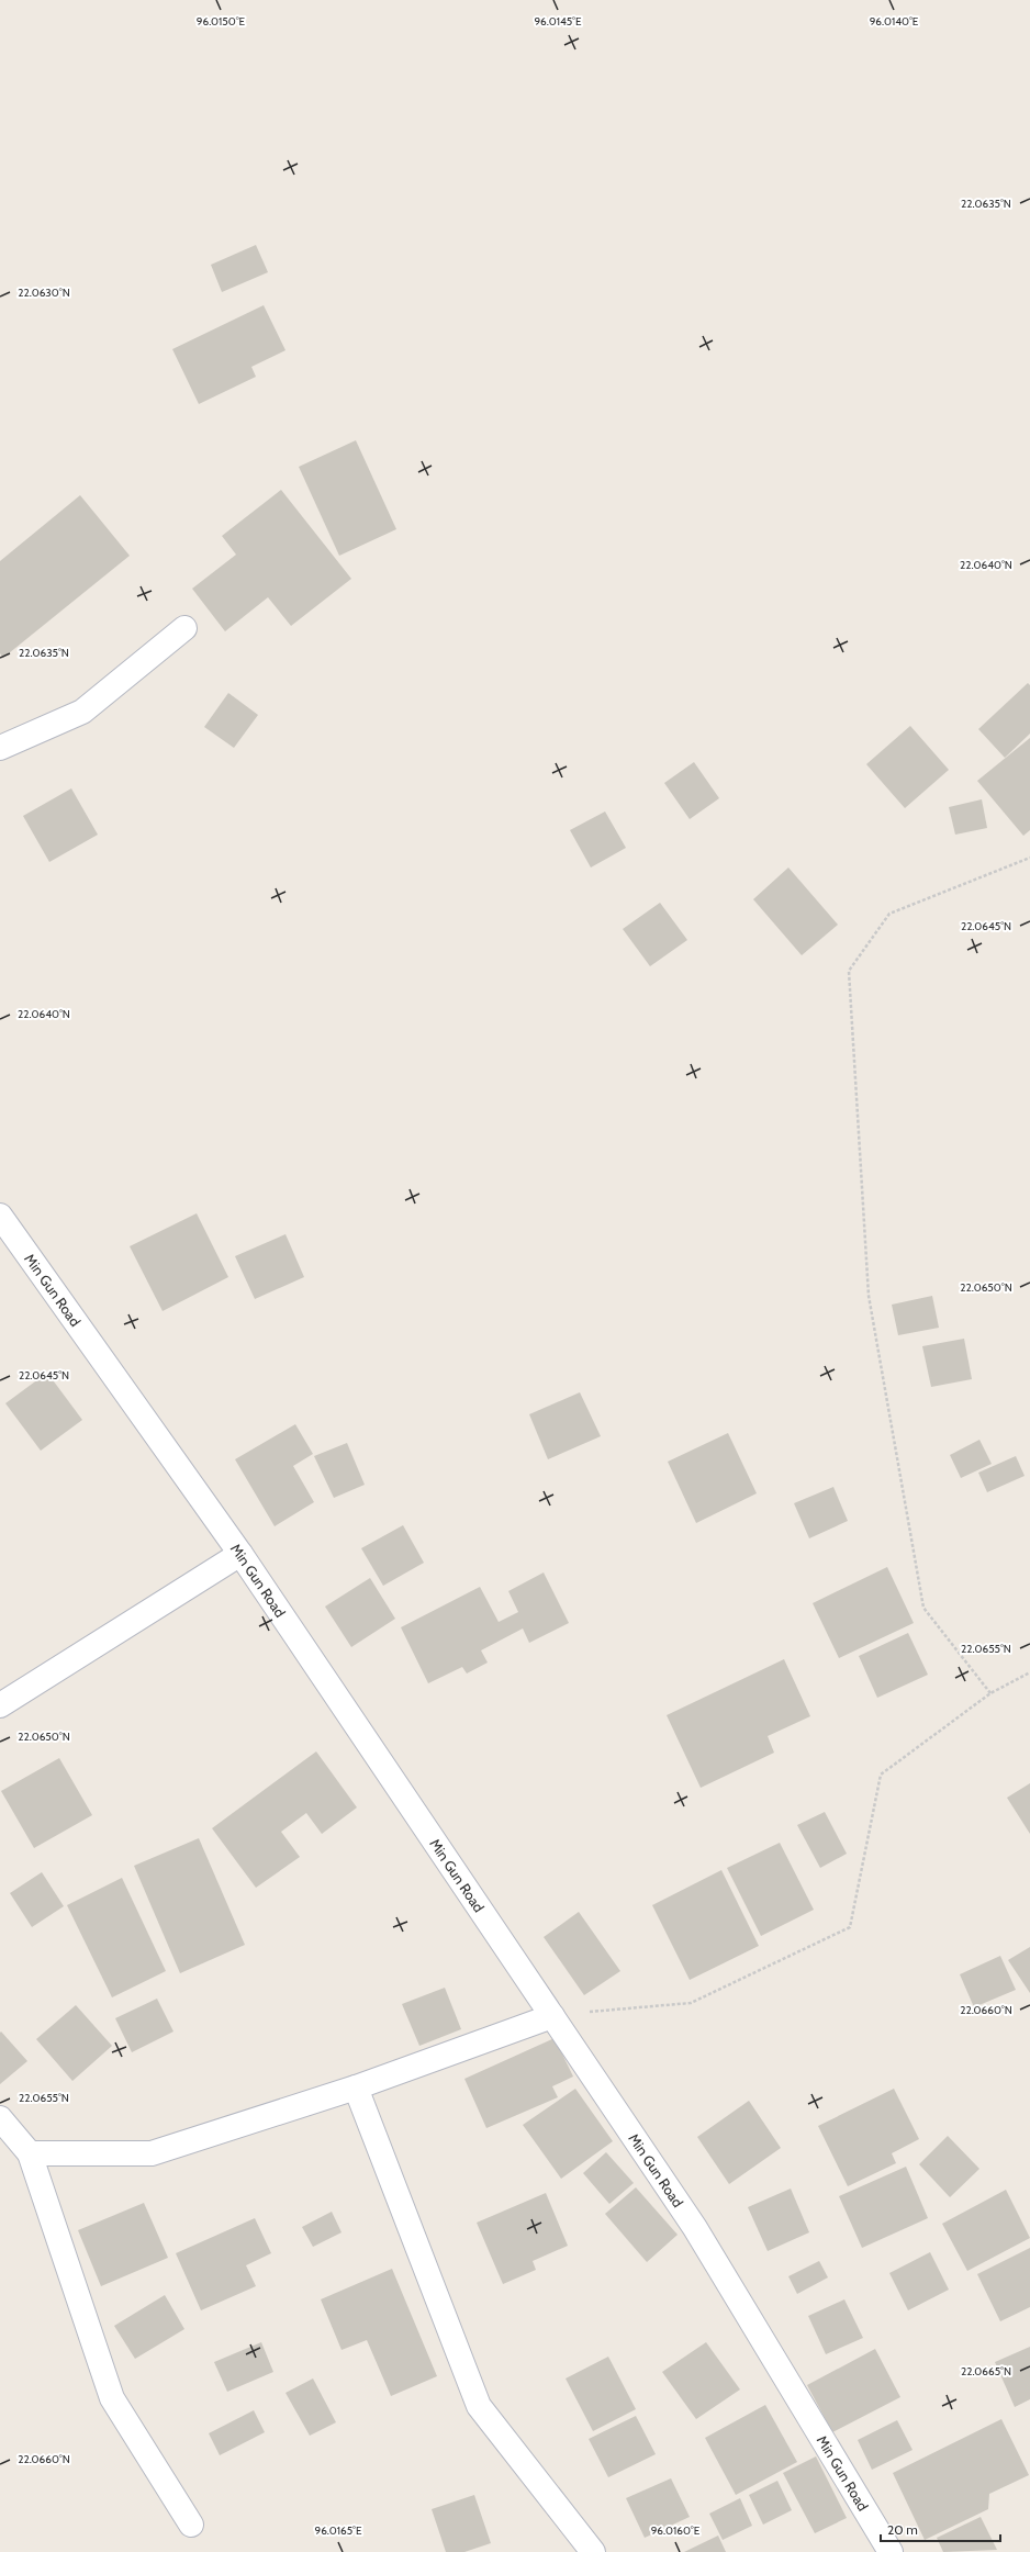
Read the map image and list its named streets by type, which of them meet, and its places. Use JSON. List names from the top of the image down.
{
  "streets": {
    "street": ["Min Gun Road"]
  },
  "scale_bar": "20 m",
  "coordinates": [
    "96.0150°E",
    "96.0145°E",
    "96.0140°E",
    "22.0635°N",
    "22.0630°N",
    "22.0640°N",
    "22.0645°N",
    "22.0650°N",
    "22.0655°N",
    "22.0660°N",
    "22.0665°N",
    "96.0165°E",
    "96.0160°E"
  ]
}
